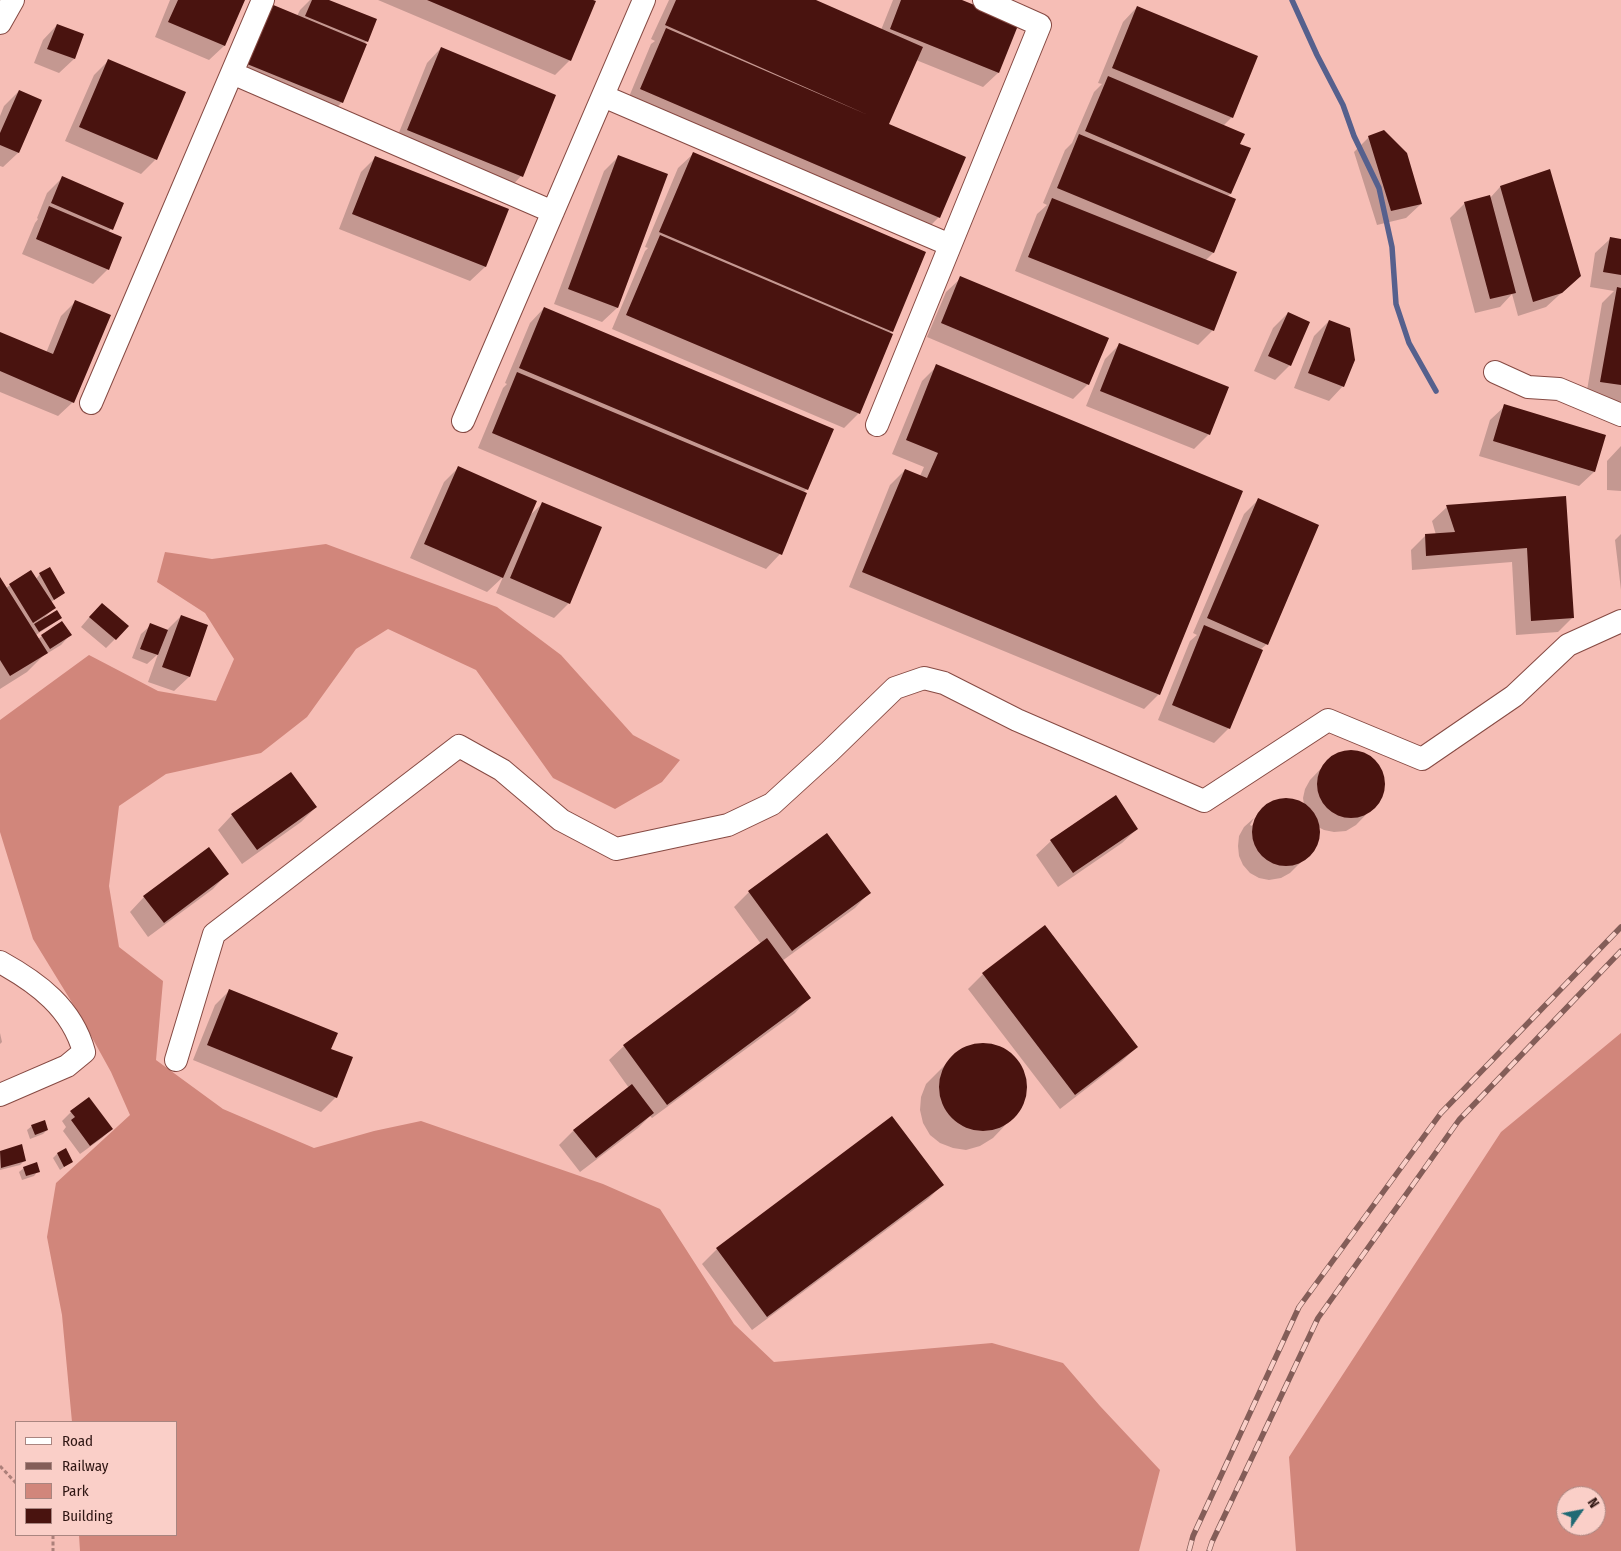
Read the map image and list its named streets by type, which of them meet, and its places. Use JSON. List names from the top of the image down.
{
  "legend": [
    "Road",
    "Railway",
    "Park",
    "Building"
  ],
  "north": "top right"
}
